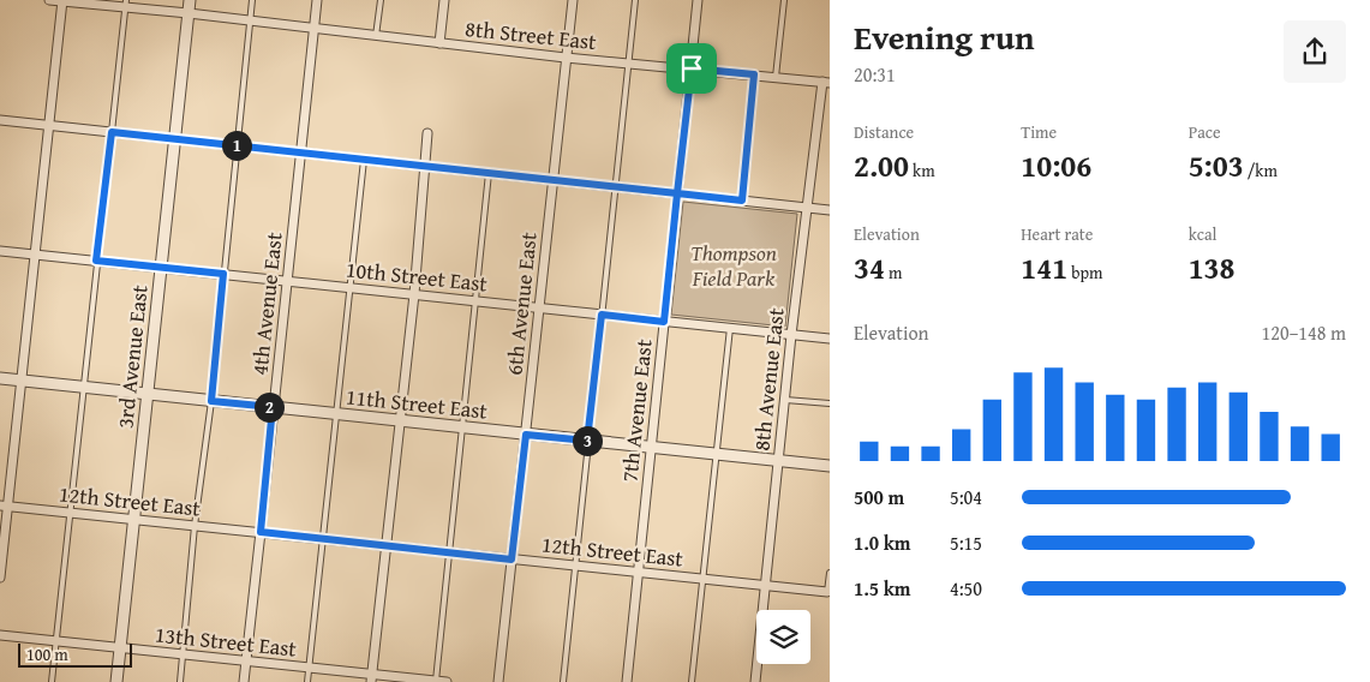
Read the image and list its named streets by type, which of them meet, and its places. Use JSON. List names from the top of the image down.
{
  "streets": {
    "street": [
      "8th Street East",
      "10th Street East",
      "4th Avenue East",
      "6th Avenue East",
      "3rd Avenue East",
      "8th Avenue East",
      "11th Street East",
      "7th Avenue East",
      "12th Street East",
      "13th Street East"
    ]
  },
  "crossings": [
    ["8th Street East", "4th Avenue East"],
    ["8th Street East", "6th Avenue East"],
    ["8th Street East", "3rd Avenue East"],
    ["8th Street East", "8th Avenue East"],
    ["8th Street East", "7th Avenue East"],
    ["10th Street East", "4th Avenue East"],
    ["10th Street East", "6th Avenue East"],
    ["10th Street East", "3rd Avenue East"],
    ["10th Street East", "8th Avenue East"],
    ["10th Street East", "7th Avenue East"],
    ["4th Avenue East", "11th Street East"],
    ["4th Avenue East", "12th Street East"],
    ["4th Avenue East", "13th Street East"],
    ["6th Avenue East", "11th Street East"],
    ["6th Avenue East", "12th Street East"],
    ["3rd Avenue East", "11th Street East"],
    ["3rd Avenue East", "12th Street East"],
    ["3rd Avenue East", "13th Street East"],
    ["8th Avenue East", "11th Street East"],
    ["8th Avenue East", "12th Street East"],
    ["11th Street East", "7th Avenue East"],
    ["7th Avenue East", "12th Street East"]
  ],
  "parks": ["Thompson Field Park"],
  "scale_bar": "100 m",
  "page": {
    "heading": ["Evening run", "20:31"],
    "stats": [
      ["Distance", "2.00 km"],
      ["Time", "10:06"],
      ["Pace", "5:03 /km"],
      ["Elevation", "34 m"],
      ["Heart rate", "141 bpm"],
      ["kcal", "138"]
    ],
    "pins": ["1", "2", "3"],
    "chart": ["Elevation", "120–148 m"],
    "list": [
      {
        "name": "500 m",
        "note": "5:04"
      },
      {
        "name": "1.0 km",
        "note": "5:15"
      },
      {
        "name": "1.5 km",
        "note": "4:50"
      }
    ],
    "scale": "100 m"
  }
}
